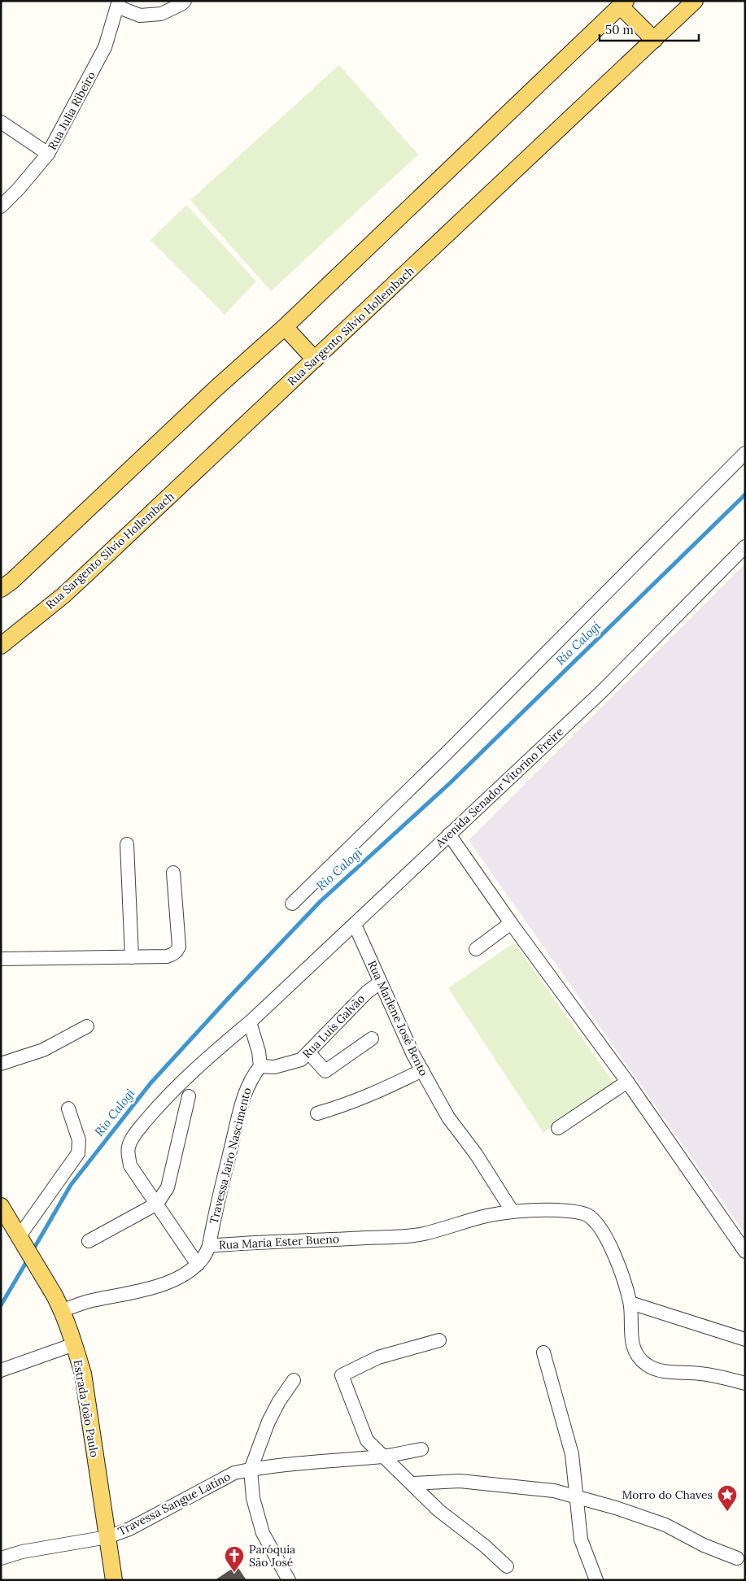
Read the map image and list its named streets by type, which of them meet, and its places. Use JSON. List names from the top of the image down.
{
  "streets": {
    "main road": ["Rua Sargento Silvio Hollembach", "Estrada João Paulo"],
    "street": [
      "Rua Julia Ribeiro",
      "Avenida Senador Vitorino Freire",
      "Rua Marlene José Bento",
      "Rua Luis Galvão",
      "Travessa Jairo Nascimento",
      "Rua Maria Ester Bueno",
      "Travessa Sangue Latino"
    ]
  },
  "crossings": [
    ["Avenida Senador Vitorino Freire", "Rua Marlene José Bento"],
    ["Rua Marlene José Bento", "Rua Luis Galvão"],
    ["Rua Marlene José Bento", "Rua Maria Ester Bueno"],
    ["Rua Luis Galvão", "Travessa Jairo Nascimento"],
    ["Travessa Jairo Nascimento", "Rua Maria Ester Bueno"],
    ["Rua Maria Ester Bueno", "Estrada João Paulo"],
    ["Estrada João Paulo", "Travessa Sangue Latino"]
  ],
  "water": ["Rio Calogi"],
  "places": {
    "place": ["Morro do Chaves"],
    "church": ["Paróquia São José"]
  },
  "scale_bar": "50 m"
}
